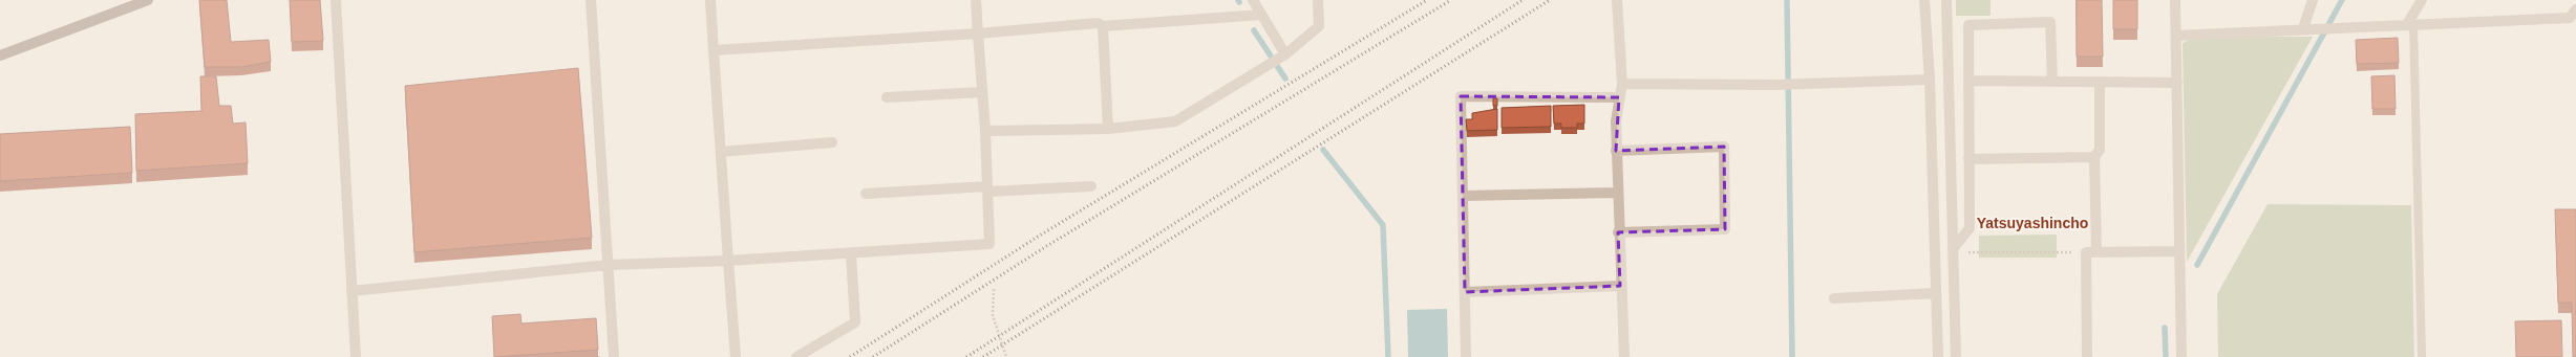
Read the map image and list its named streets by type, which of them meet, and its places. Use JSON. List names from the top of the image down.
{
  "districts": ["Yatsuyashincho"]
}
